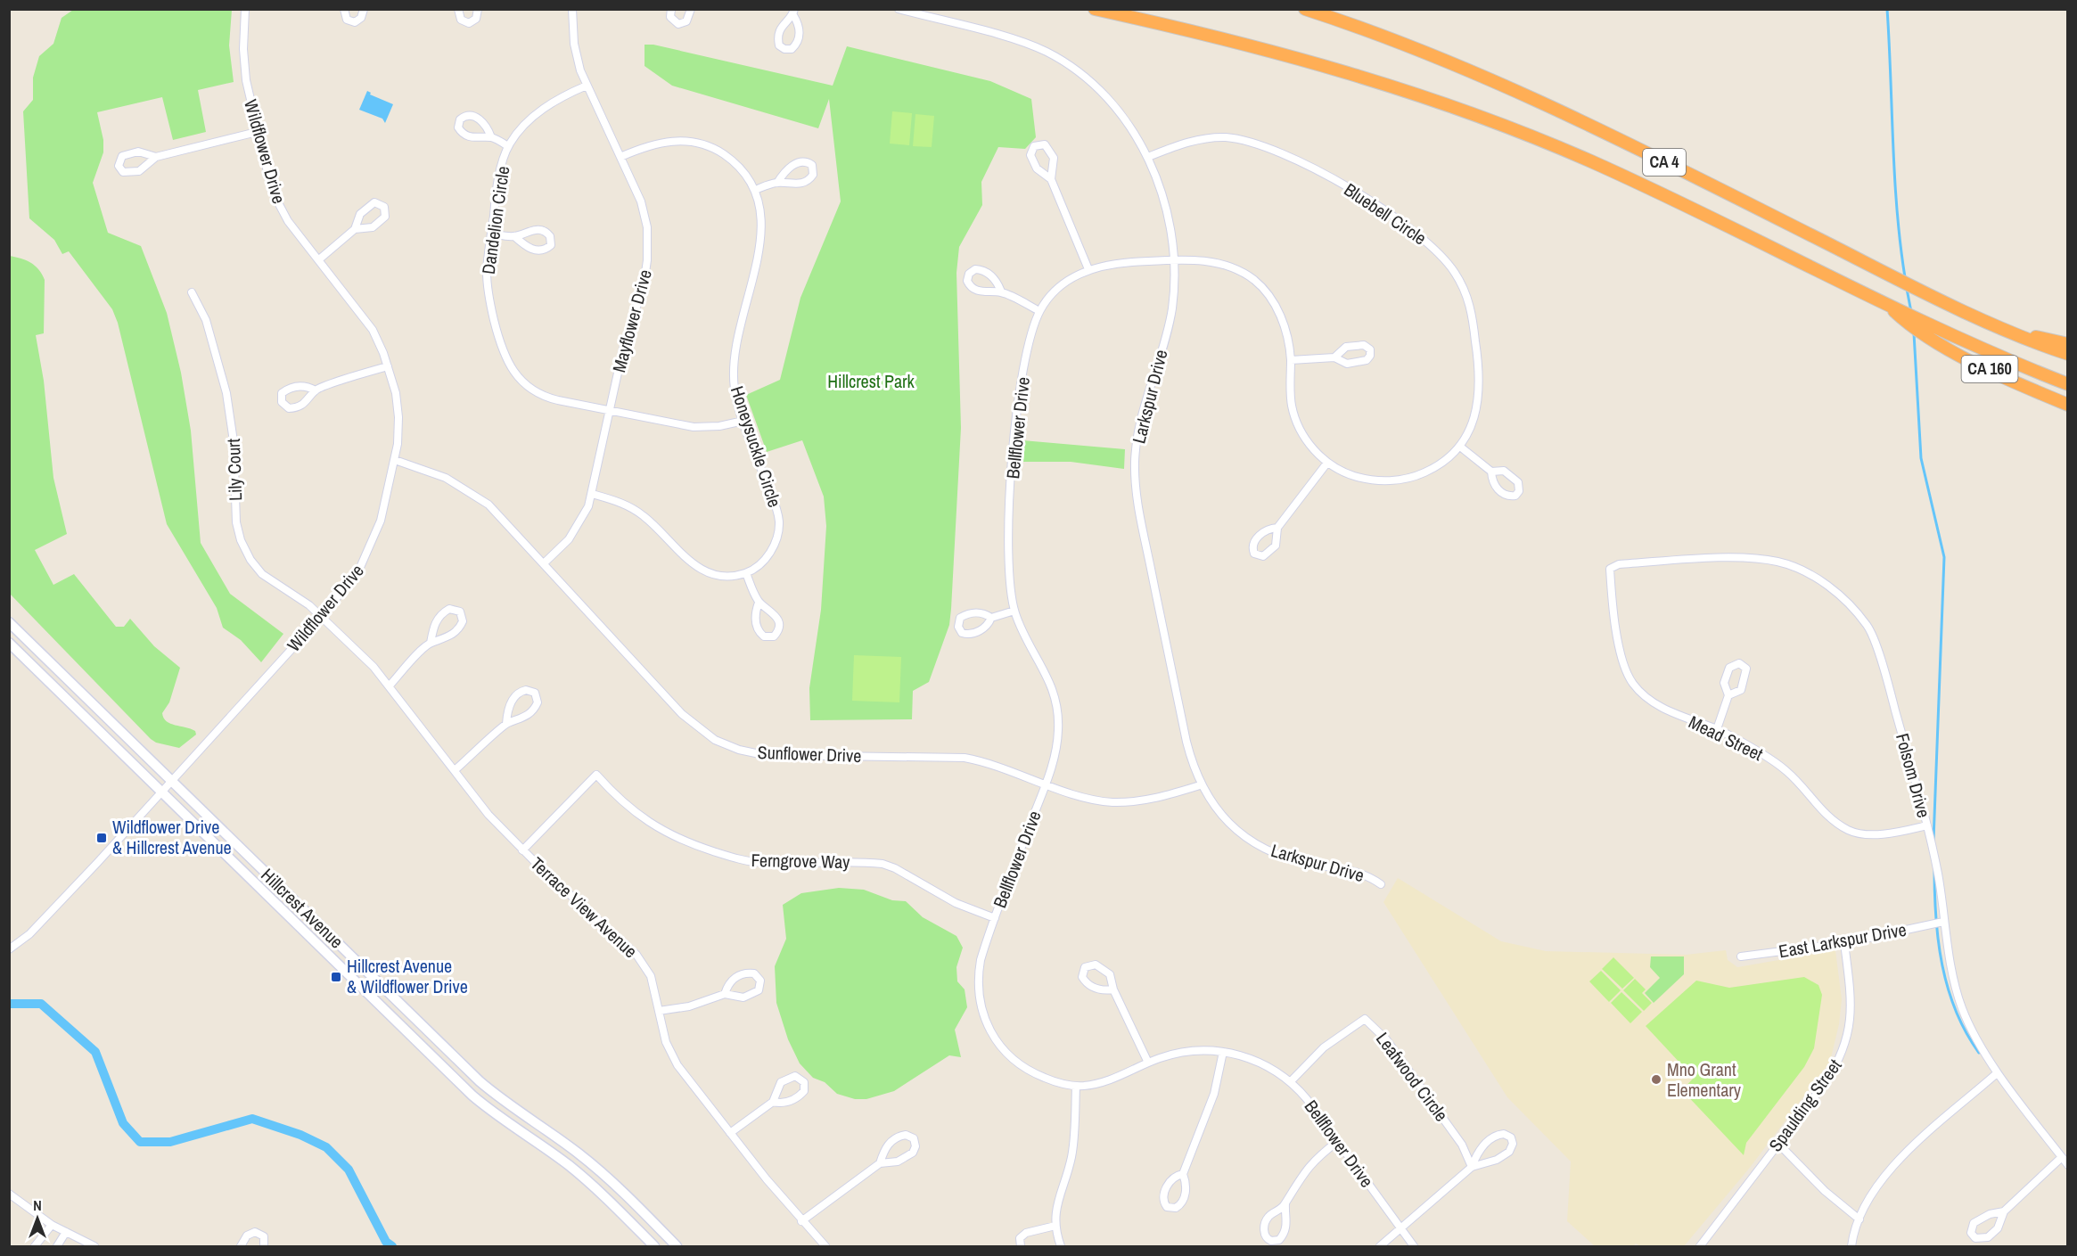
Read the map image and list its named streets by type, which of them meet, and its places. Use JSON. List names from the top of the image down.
{
  "streets": {
    "highway": ["CA 4", "CA 160"],
    "main road": ["Hillcrest Avenue"],
    "street": [
      "Wildflower Drive",
      "Bluebell Circle",
      "Dandelion Circle",
      "Mayflower Drive",
      "Larkspur Drive",
      "Bellflower Drive",
      "Honeysuckle Circle",
      "Lily Court",
      "Mead Street",
      "Sunflower Drive",
      "Folsom Drive",
      "Ferngrove Way",
      "Terrace View Avenue",
      "East Larkspur Drive",
      "Leafwood Circle",
      "Spaulding Street"
    ]
  },
  "crossings": [
    ["Wildflower Drive", "Lily Court"],
    ["Wildflower Drive", "Sunflower Drive"],
    ["Wildflower Drive", "Terrace View Avenue"],
    ["Wildflower Drive", "Hillcrest Avenue"],
    ["CA 4", "CA 160"],
    ["Bluebell Circle", "Larkspur Drive"],
    ["Bluebell Circle", "Bellflower Drive"],
    ["Dandelion Circle", "Mayflower Drive"],
    ["Dandelion Circle", "Honeysuckle Circle"],
    ["Mayflower Drive", "Honeysuckle Circle"],
    ["Mayflower Drive", "Sunflower Drive"],
    ["Larkspur Drive", "Bellflower Drive"],
    ["Larkspur Drive", "Sunflower Drive"],
    ["Bellflower Drive", "Sunflower Drive"],
    ["Bellflower Drive", "Ferngrove Way"],
    ["Bellflower Drive", "Leafwood Circle"],
    ["Lily Court", "Terrace View Avenue"],
    ["Mead Street", "Folsom Drive"],
    ["Folsom Drive", "East Larkspur Drive"],
    ["Ferngrove Way", "Terrace View Avenue"],
    ["East Larkspur Drive", "Spaulding Street"]
  ],
  "parks": ["Hillcrest Park"],
  "places": {
    "transit": ["Wildflower Drive & Hillcrest Avenue", "Hillcrest Avenue & Wildflower Drive"],
    "other": ["Mno Grant Elementary"]
  },
  "north": "top"
}
